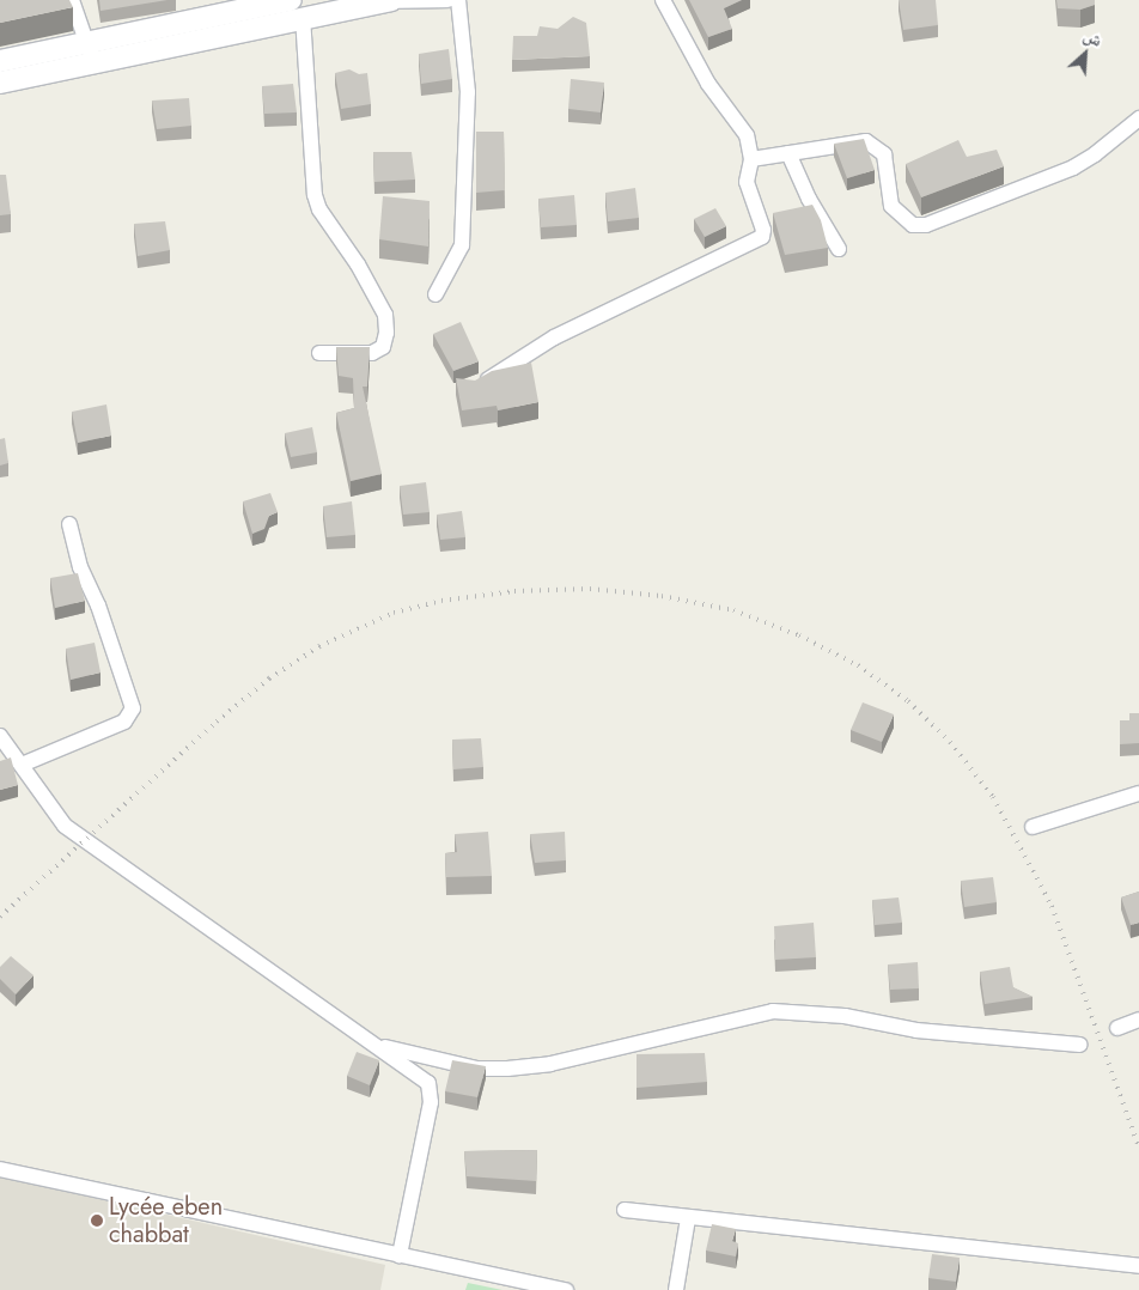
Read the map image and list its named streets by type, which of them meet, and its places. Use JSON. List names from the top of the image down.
{
  "places": ["Lycée eben chabbat"],
  "north": "top right"
}
